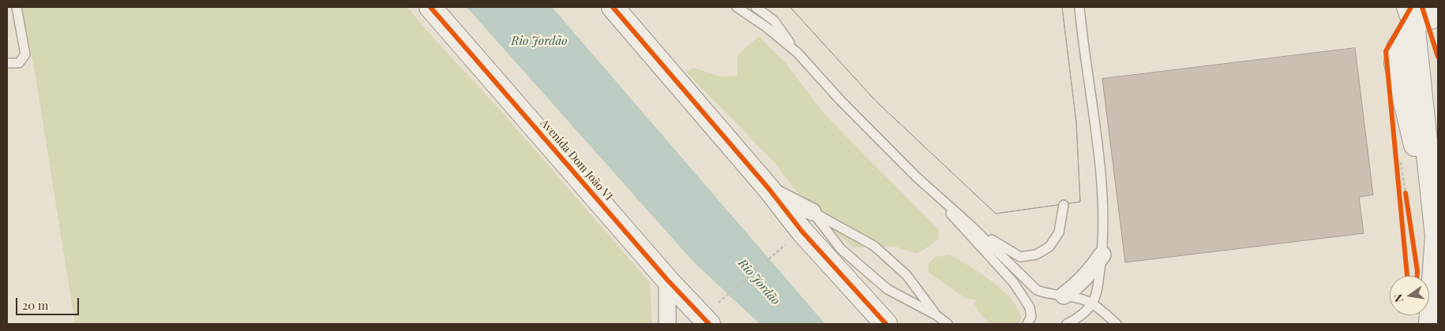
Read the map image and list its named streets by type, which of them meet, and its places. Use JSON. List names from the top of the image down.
{
  "streets": {
    "main road": ["Avenida Dom João VI"]
  },
  "water": ["Rio Jordão"],
  "scale_bar": "20 m",
  "north": "left"
}
